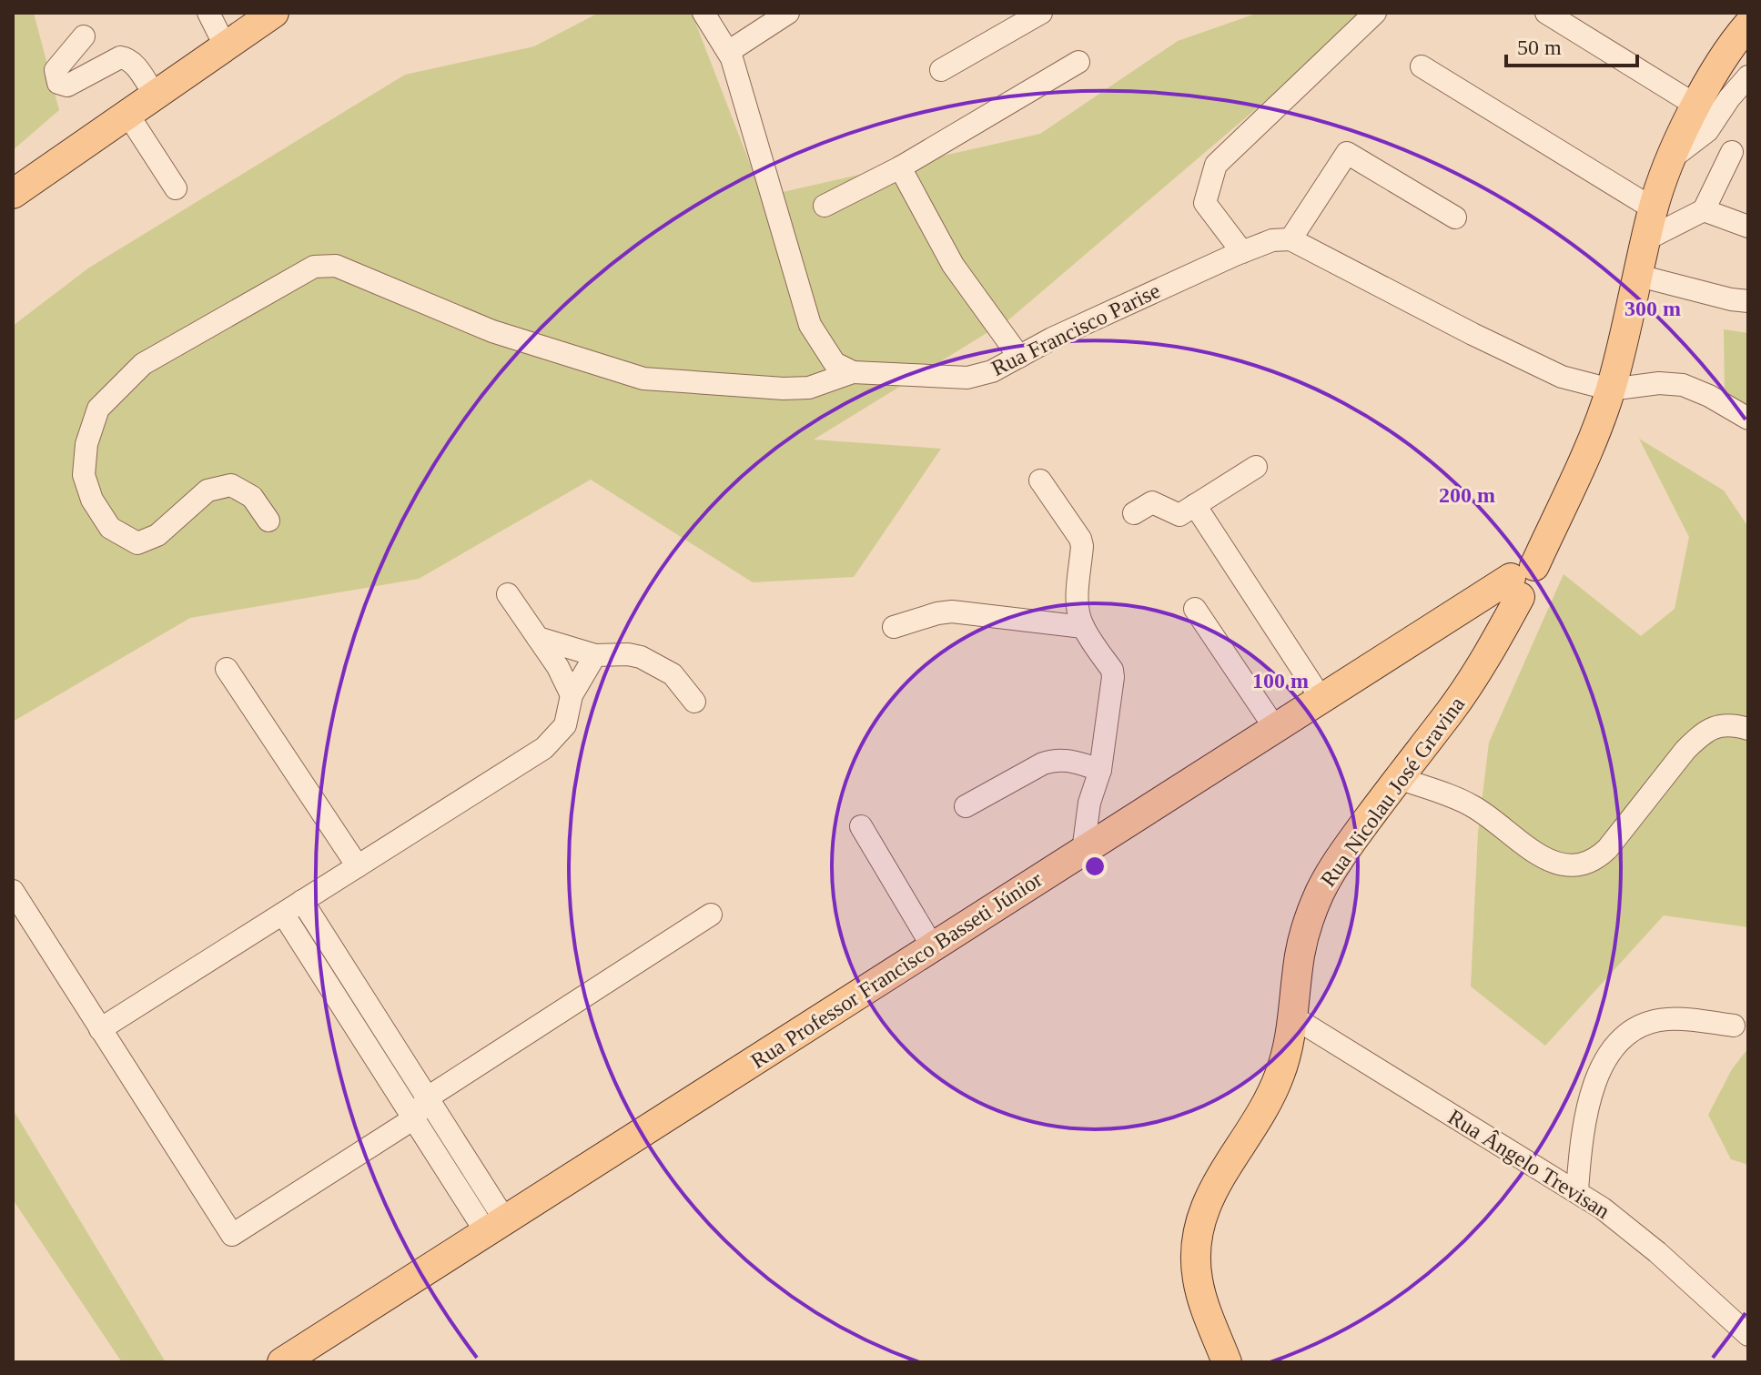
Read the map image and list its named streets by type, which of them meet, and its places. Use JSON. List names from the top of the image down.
{
  "streets": {
    "main road": ["Rua Nicolau José Gravina", "Rua Professor Francisco Basseti Júnior"],
    "street": ["Rua Francisco Parise", "Rua Ângelo Trevisan"]
  },
  "crossings": [
    ["Rua Nicolau José Gravina", "Rua Professor Francisco Basseti Júnior"],
    ["Rua Nicolau José Gravina", "Rua Ângelo Trevisan"]
  ],
  "scale_bar": "50 m",
  "rings": ["300 m", "200 m", "100 m"]
}
